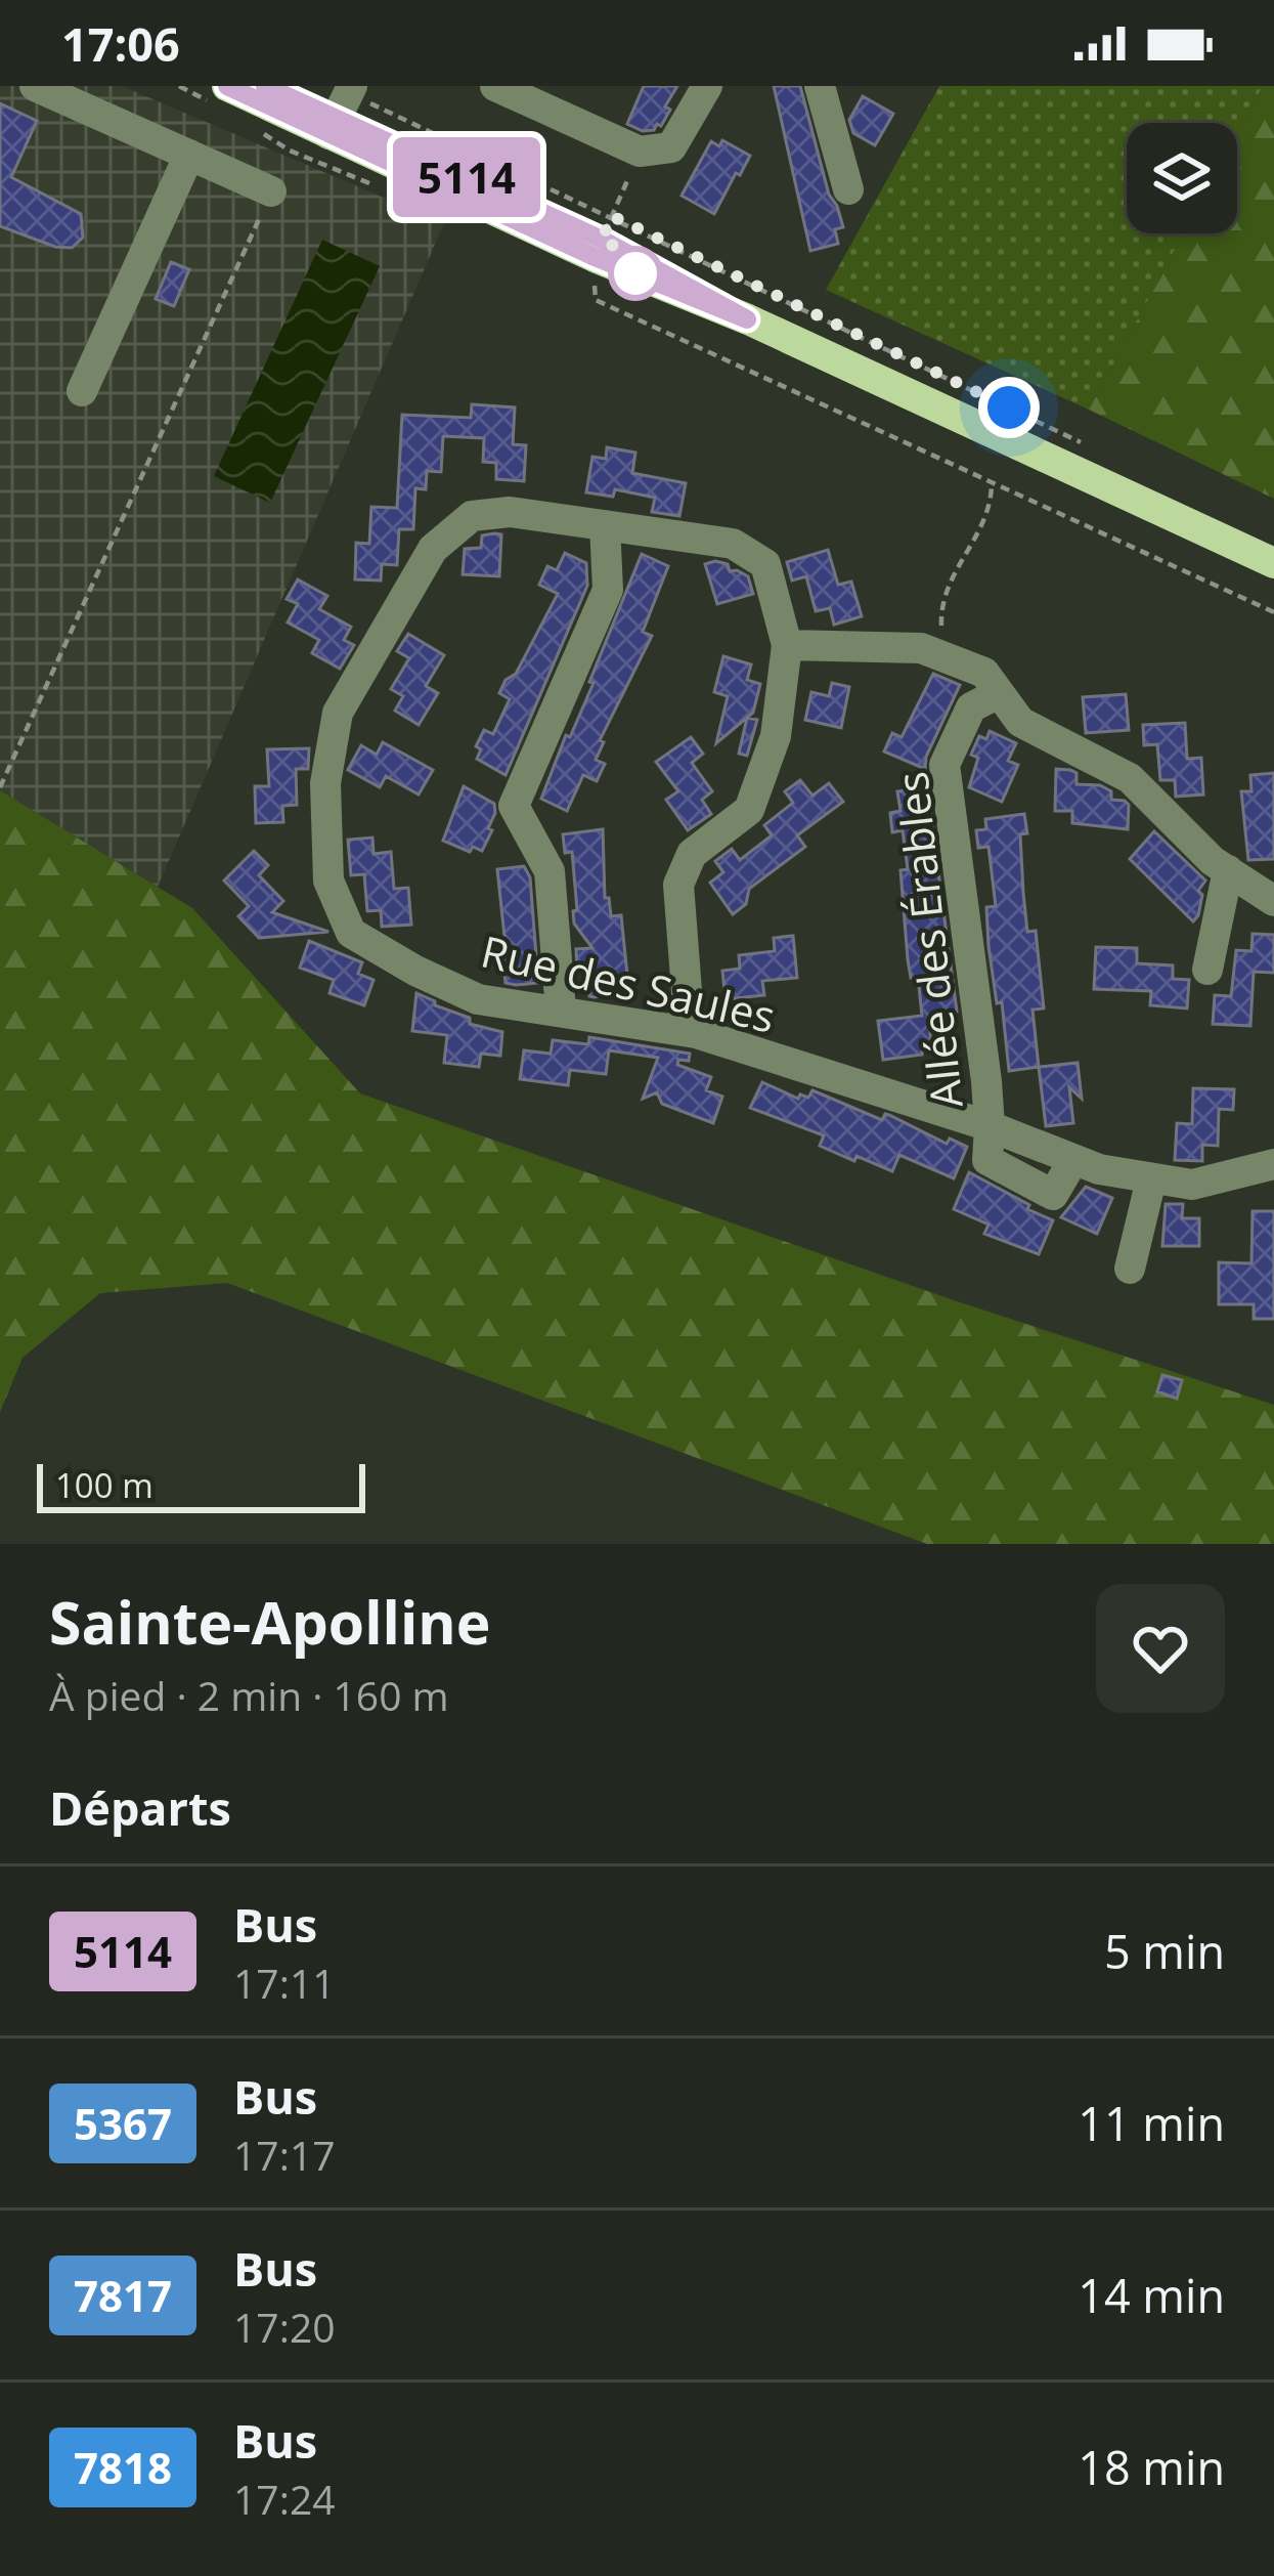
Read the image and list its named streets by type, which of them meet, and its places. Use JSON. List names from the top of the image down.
{
  "streets": {
    "street": ["Allée des Érables", "Rue des Saules"]
  },
  "crossings": [
    ["Allée des Érables", "Rue des Saules"]
  ],
  "lines": ["bus line 5114"],
  "scale_bar": "100 m",
  "page": {
    "status": "17:06",
    "on_map": "5114",
    "scale": "100 m",
    "heading": [
      ["Sainte-Apolline", "À pied · 2 min · 160 m"],
      "Départs"
    ],
    "list": [
      {
        "mark": "5114",
        "name": "Bus",
        "note": "17:11",
        "value": "5 min"
      },
      {
        "mark": "5367",
        "name": "Bus",
        "note": "17:17",
        "value": "11 min"
      },
      {
        "mark": "7817",
        "name": "Bus",
        "note": "17:20",
        "value": "14 min"
      },
      {
        "mark": "7818",
        "name": "Bus",
        "note": "17:24",
        "value": "18 min"
      }
    ]
  }
}
